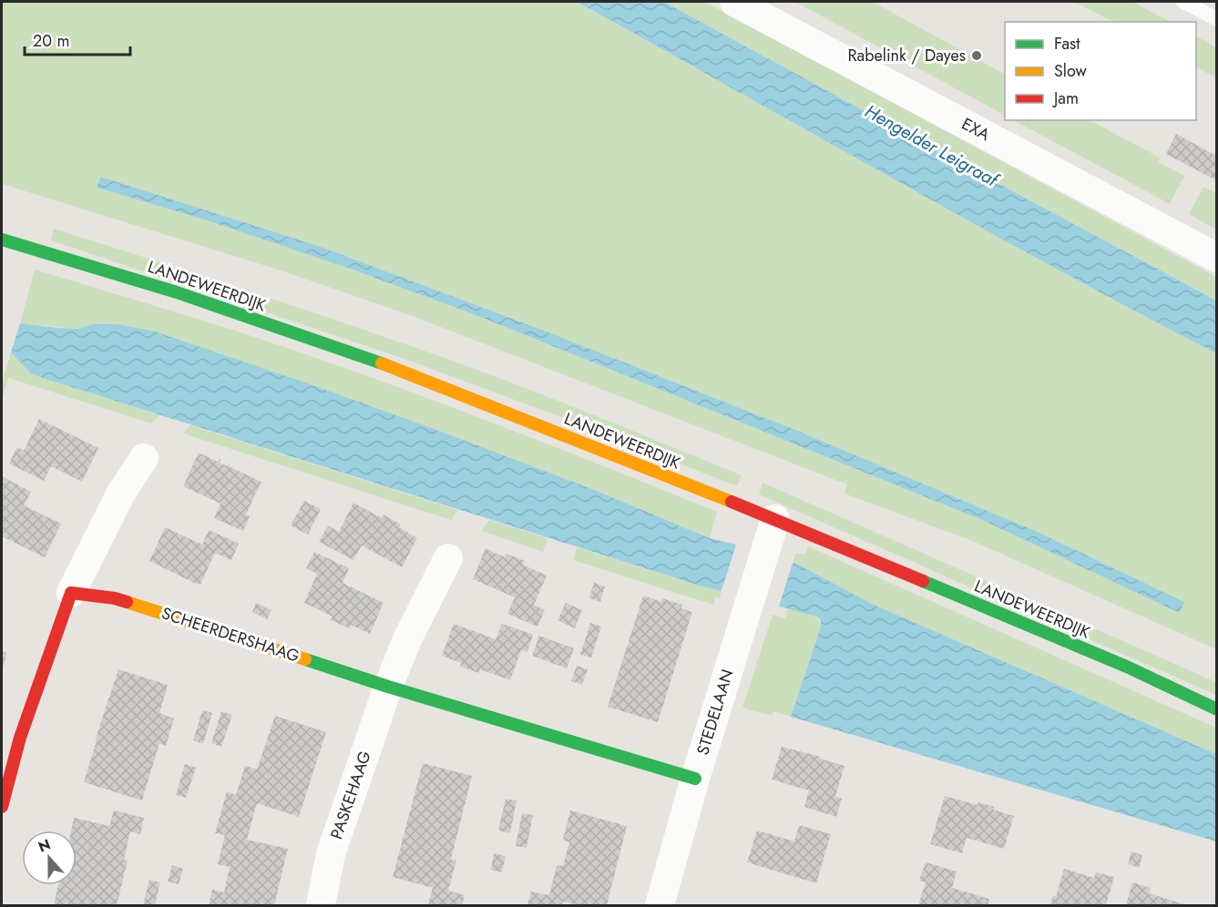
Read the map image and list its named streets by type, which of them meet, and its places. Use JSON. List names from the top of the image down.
{
  "streets": {
    "street": [
      "EXA",
      "LANDEWEERDIJK",
      "SCHEERDERSHAAG",
      "STEDELAAN",
      "PASKEHAAG"
    ]
  },
  "crossings": [
    ["LANDEWEERDIJK", "STEDELAAN"],
    ["SCHEERDERSHAAG", "STEDELAAN"],
    ["SCHEERDERSHAAG", "PASKEHAAG"]
  ],
  "water": ["Hengelder Leigraaf"],
  "places": ["Rabelink / Dayes"],
  "legend": ["Fast", "Slow", "Jam"],
  "scale_bar": "20 m",
  "north": "top"
}
